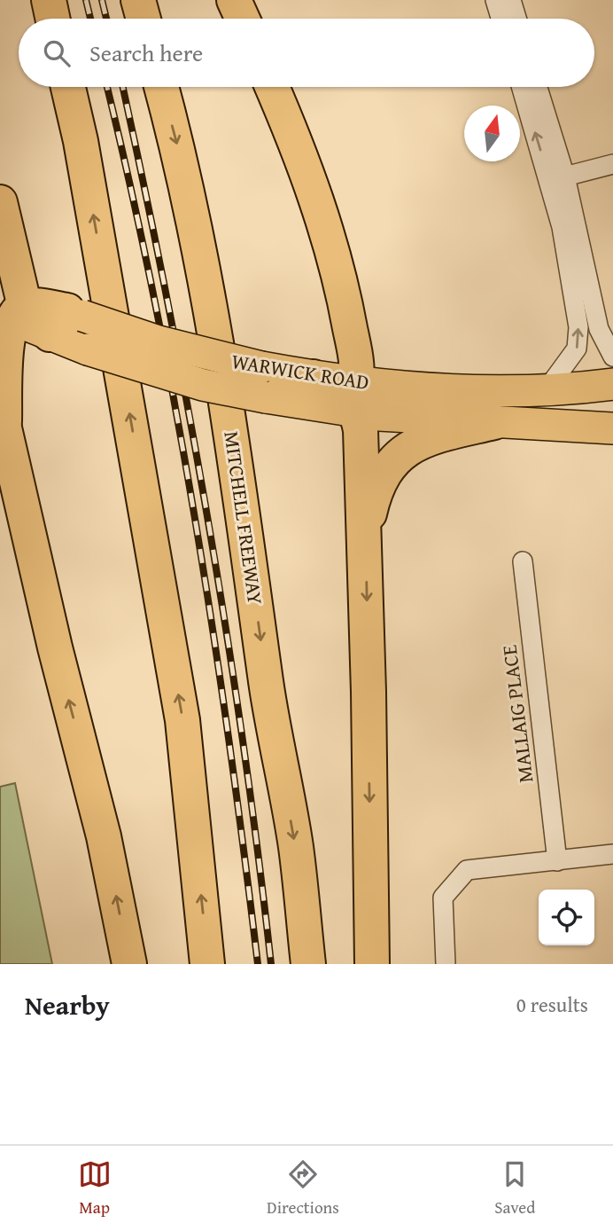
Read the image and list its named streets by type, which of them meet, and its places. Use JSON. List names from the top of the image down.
{
  "streets": {
    "highway": ["MITCHELL FREEWAY"],
    "main road": ["WARWICK ROAD"],
    "street": ["MALLAIG PLACE"]
  },
  "north": "top",
  "page": {
    "search": "Search here",
    "heading": ["Nearby", "0 results"],
    "nav": ["Map", "Directions", "Saved"]
  }
}
